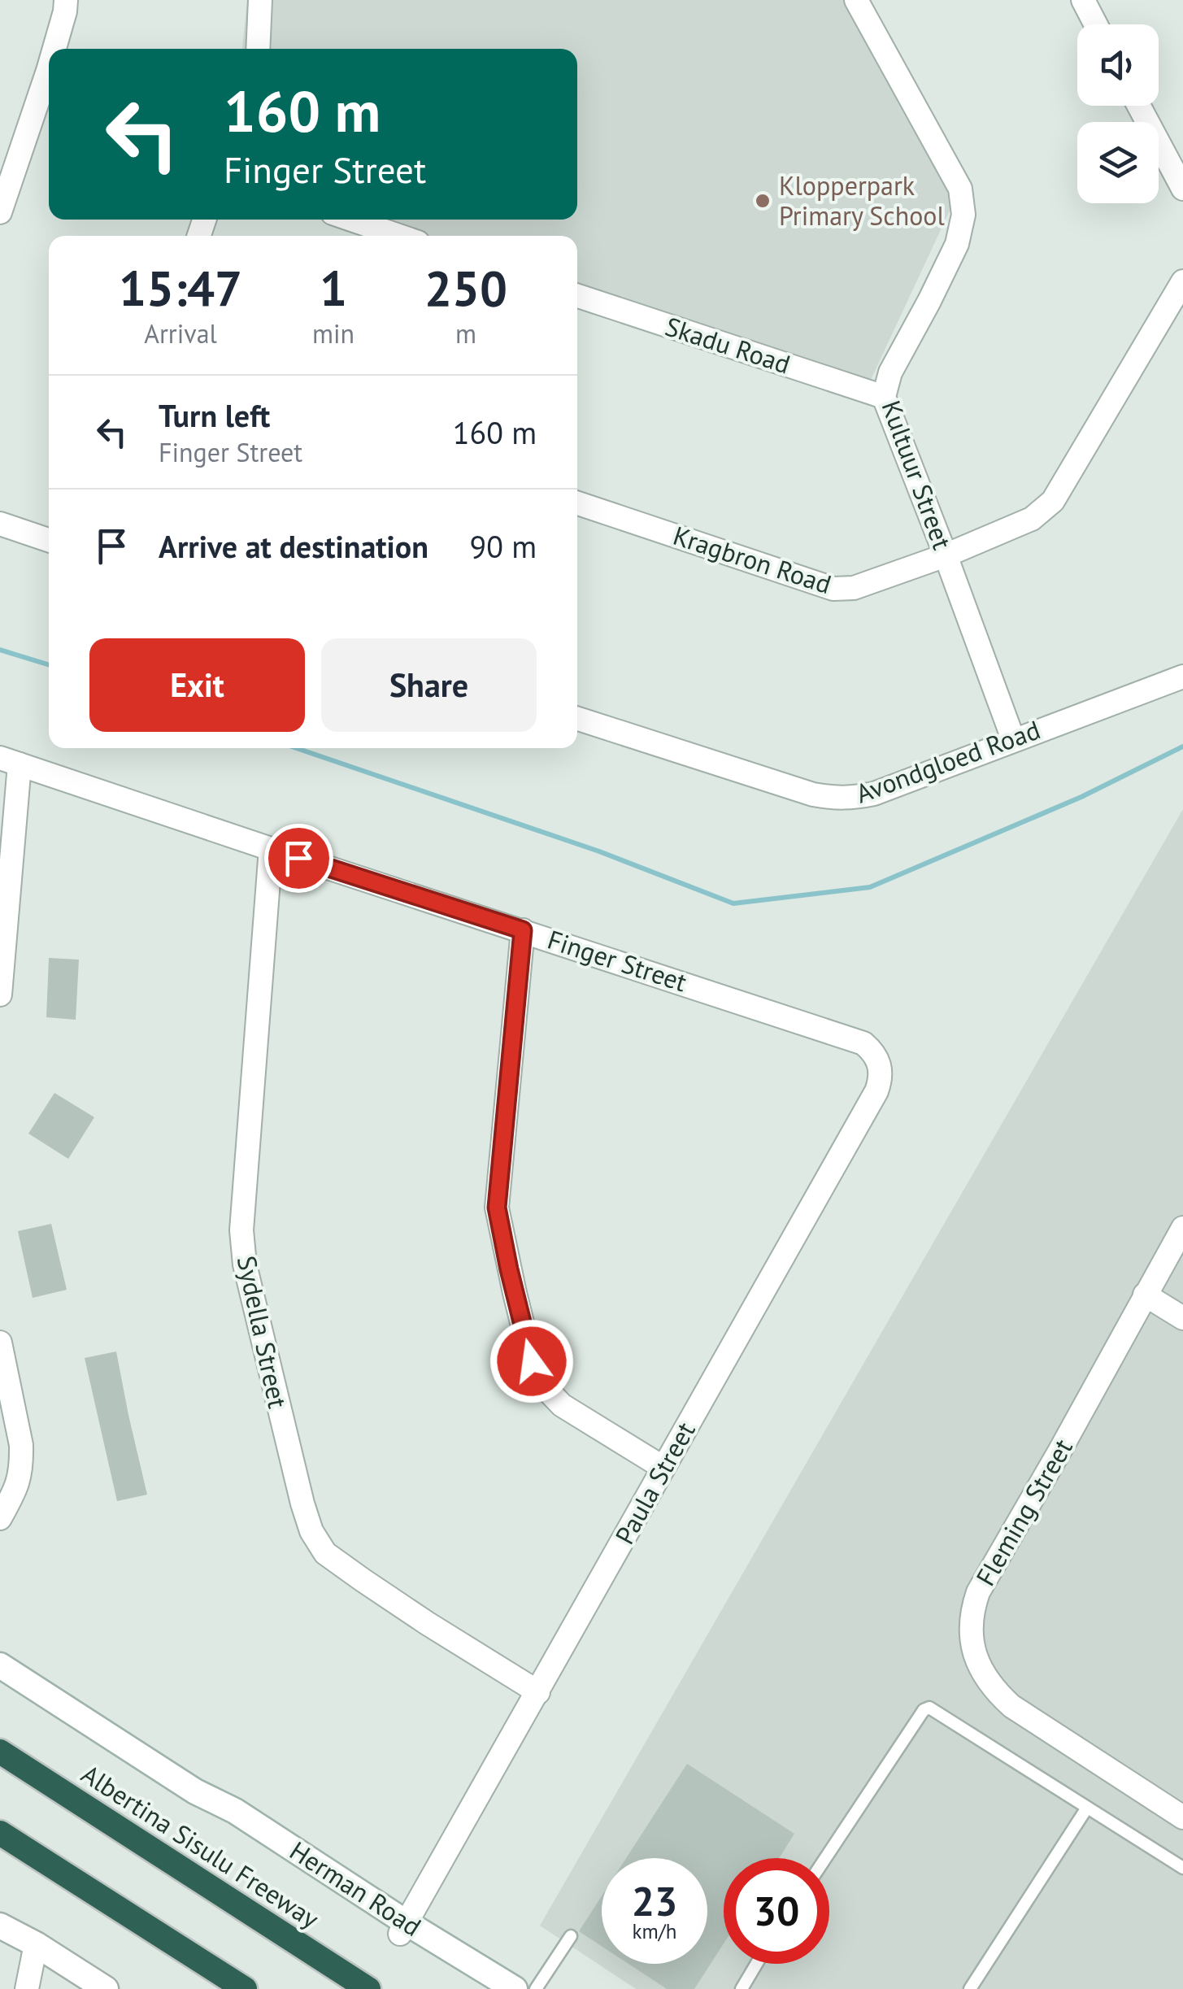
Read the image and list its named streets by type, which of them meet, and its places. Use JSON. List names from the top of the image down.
{
  "streets": {
    "highway": ["Albertina Sisulu Freeway"],
    "main road": ["Herman Road"],
    "street": [
      "Skadu Road",
      "Kultuur Street",
      "Kragbron Road",
      "Avondgloed Road",
      "Finger Street",
      "Sydella Street",
      "Paula Street",
      "Fleming Street"
    ]
  },
  "crossings": [
    ["Skadu Road", "Kultuur Street"],
    ["Kultuur Street", "Kragbron Road"],
    ["Kultuur Street", "Avondgloed Road"],
    ["Finger Street", "Sydella Street"],
    ["Finger Street", "Paula Street"],
    ["Sydella Street", "Paula Street"],
    ["Paula Street", "Herman Road"]
  ],
  "places": ["Klopperpark Primary School"],
  "page": {
    "turn": ["160 m", "Finger Street"],
    "eta": [
      "15:47",
      "Arrival",
      "1",
      "min",
      "250",
      "m"
    ],
    "list": [
      {
        "name": "Turn left",
        "note": "Finger Street",
        "value": "160 m"
      },
      {
        "name": "Arrive at destination",
        "value": "90 m"
      }
    ],
    "buttons": ["Exit", "Share"],
    "speed": "23 km/h",
    "limit": "30"
  }
}
